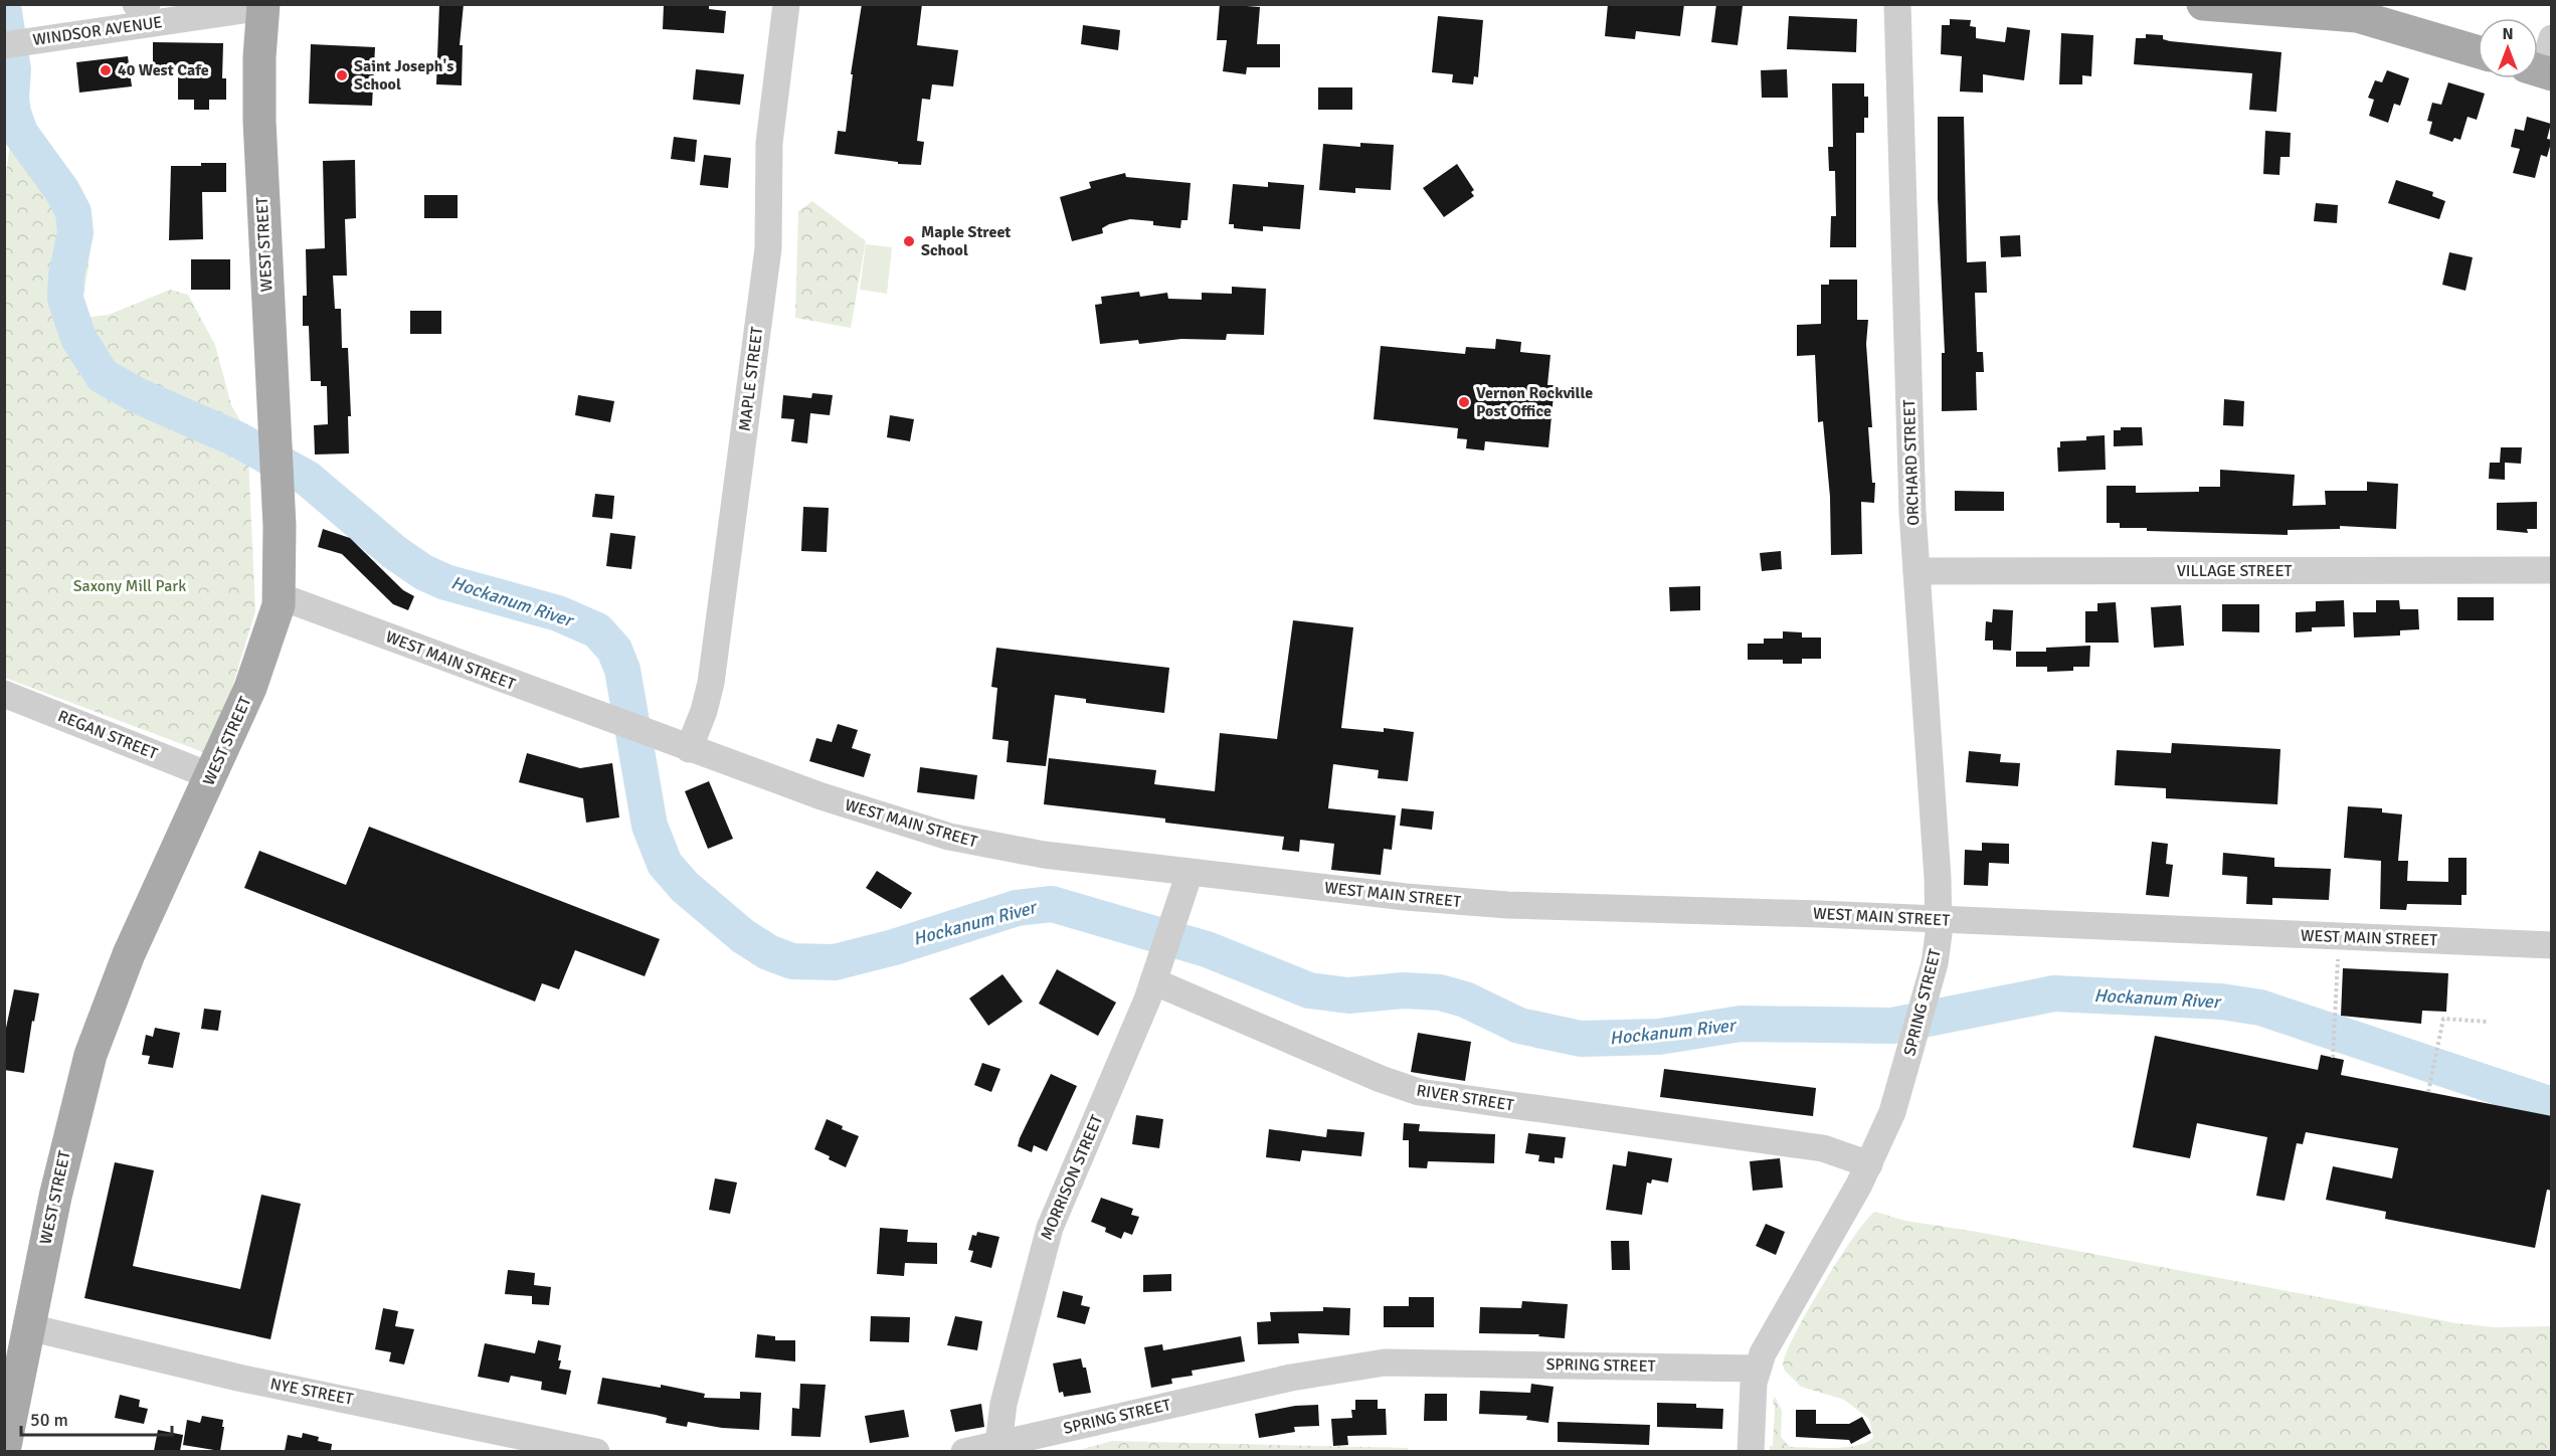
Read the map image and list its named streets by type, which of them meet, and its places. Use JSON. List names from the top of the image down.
{
  "streets": {
    "main road": ["WEST STREET"],
    "street": [
      "WINDSOR AVENUE",
      "MAPLE STREET",
      "ORCHARD STREET",
      "VILLAGE STREET",
      "WEST MAIN STREET",
      "REGAN STREET",
      "SPRING STREET",
      "RIVER STREET",
      "MORRISON STREET",
      "NYE STREET"
    ]
  },
  "crossings": [
    ["WINDSOR AVENUE", "WEST STREET"],
    ["WEST STREET", "WEST MAIN STREET"],
    ["WEST STREET", "REGAN STREET"],
    ["WEST STREET", "NYE STREET"],
    ["MAPLE STREET", "WEST MAIN STREET"],
    ["ORCHARD STREET", "VILLAGE STREET"],
    ["ORCHARD STREET", "WEST MAIN STREET"],
    ["ORCHARD STREET", "SPRING STREET"],
    ["WEST MAIN STREET", "SPRING STREET"],
    ["SPRING STREET", "RIVER STREET"],
    ["SPRING STREET", "MORRISON STREET"],
    ["RIVER STREET", "MORRISON STREET"]
  ],
  "water": ["Hockanum River"],
  "parks": ["Saxony Mill Park"],
  "places": [
    "40 West Cafe",
    "Saint Joseph's School",
    "Maple Street School",
    "Vernon Rockville Post Office"
  ],
  "scale_bar": "50 m",
  "north": "top"
}
